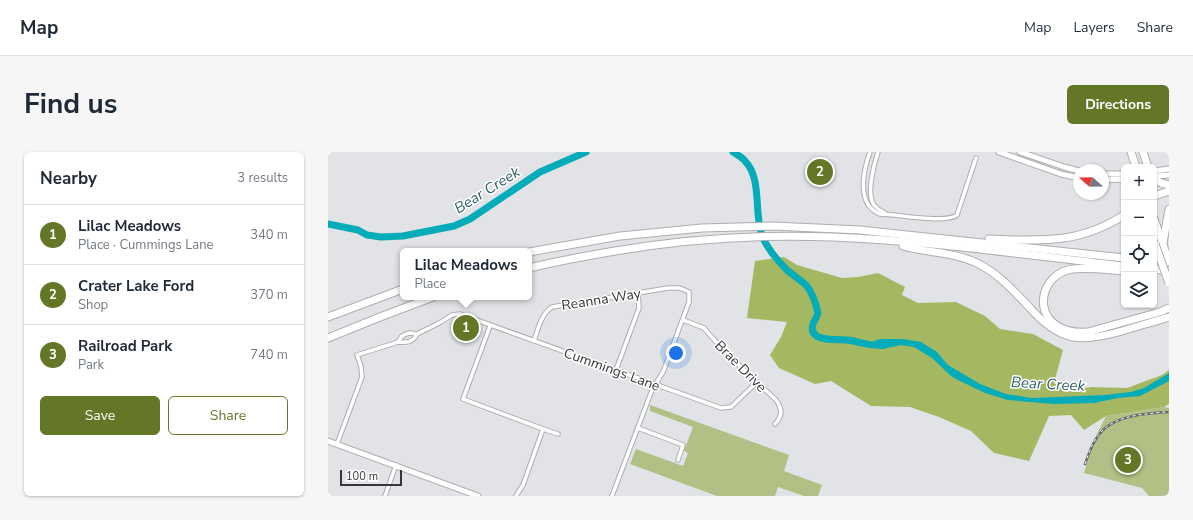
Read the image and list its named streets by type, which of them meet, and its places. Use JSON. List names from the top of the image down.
{
  "streets": {
    "street": ["Reanna Way", "Brae Drive", "Cummings Lane"]
  },
  "crossings": [
    ["Reanna Way", "Brae Drive"],
    ["Reanna Way", "Cummings Lane"],
    ["Brae Drive", "Cummings Lane"]
  ],
  "water": ["Bear Creek"],
  "scale_bar": "100 m",
  "north": "left",
  "page": {
    "header": "Map",
    "nav": ["Map", "Layers", "Share"],
    "title": "Find us",
    "buttons": [
      "Directions",
      ["Save", "Share"]
    ],
    "heading": ["Nearby", "3 results"],
    "pins": ["2", "1", "3"],
    "map_buttons": ["+", "−"],
    "list": [
      {
        "mark": "1",
        "name": "Lilac Meadows",
        "note": "Place · Cummings Lane",
        "value": "340 m"
      },
      {
        "mark": "2",
        "name": "Crater Lake Ford",
        "note": "Shop",
        "value": "370 m"
      },
      {
        "mark": "3",
        "name": "Railroad Park",
        "note": "Park",
        "value": "740 m"
      }
    ],
    "popup": ["Lilac Meadows", "Place"],
    "scale": "100 m"
  }
}
